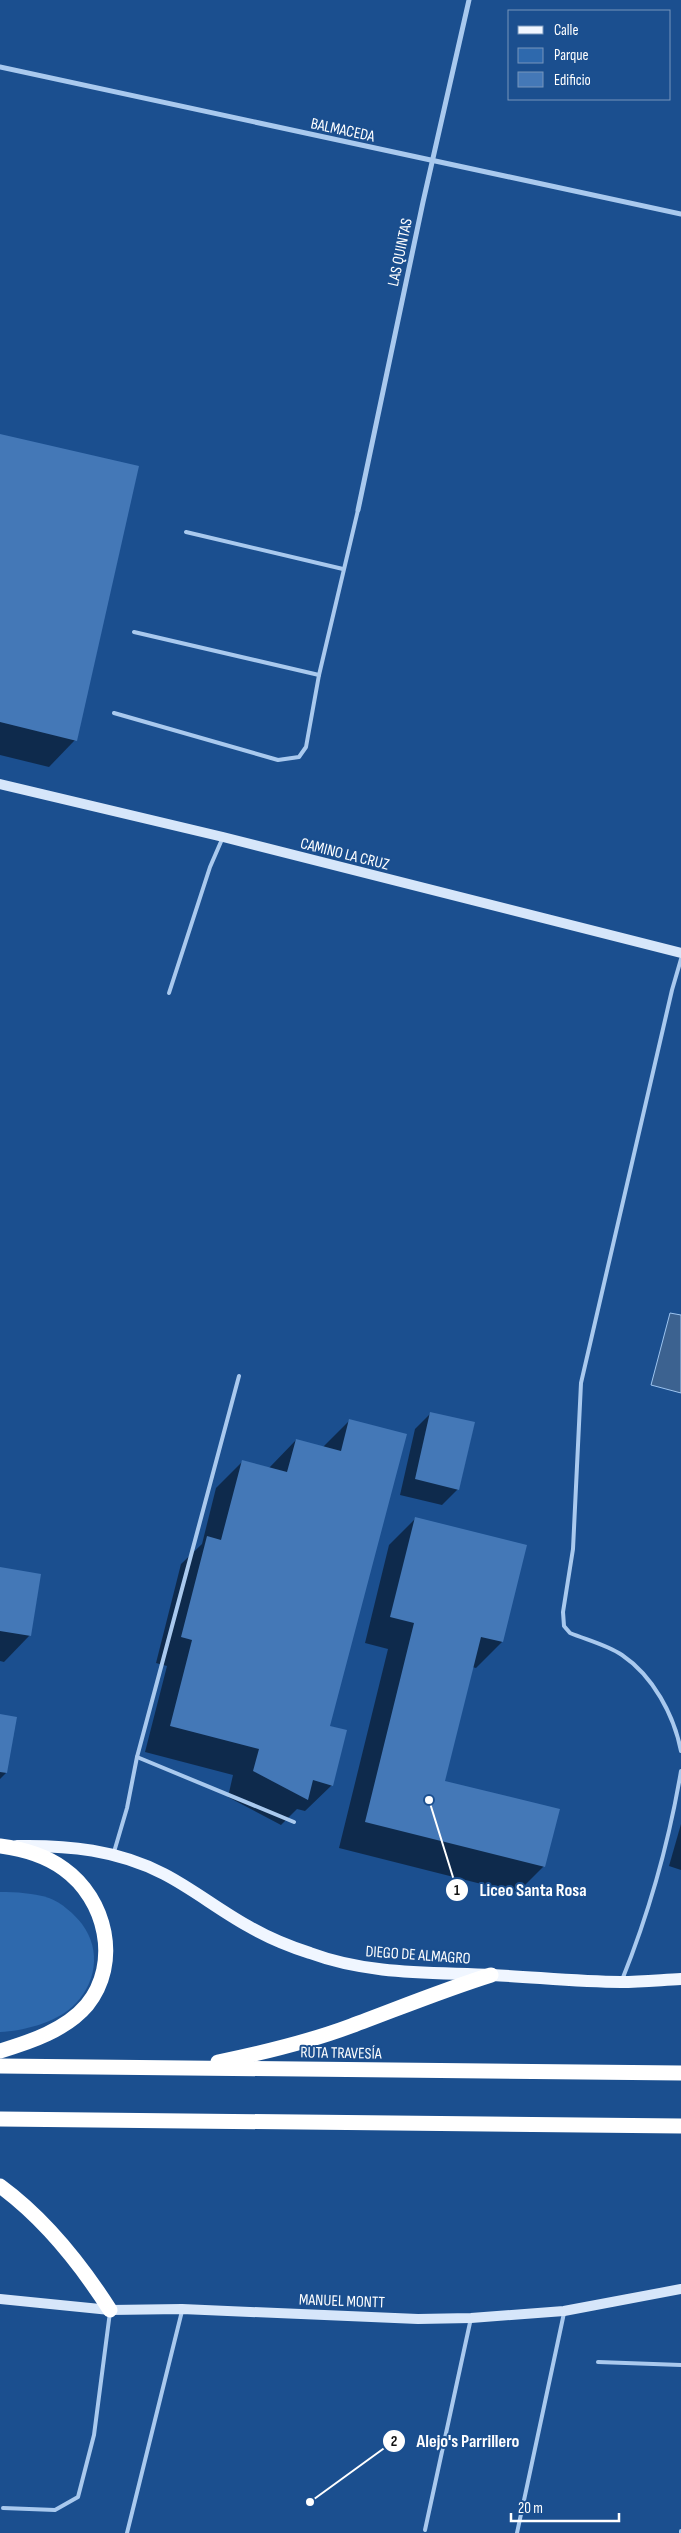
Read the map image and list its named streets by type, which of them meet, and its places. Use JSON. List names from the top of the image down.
{
  "streets": {
    "highway": ["RUTA TRAVESÍA"],
    "main road": ["DIEGO DE ALMAGRO"],
    "street": [
      "BALMACEDA",
      "LAS QUINTAS",
      "CAMINO LA CRUZ",
      "MANUEL MONTT"
    ]
  },
  "crossings": [
    ["BALMACEDA", "LAS QUINTAS"]
  ],
  "places": ["Liceo Santa Rosa", "Alejo's Parrillero"],
  "legend": ["Calle", "Parque", "Edificio"],
  "scale_bar": "20 m"
}
